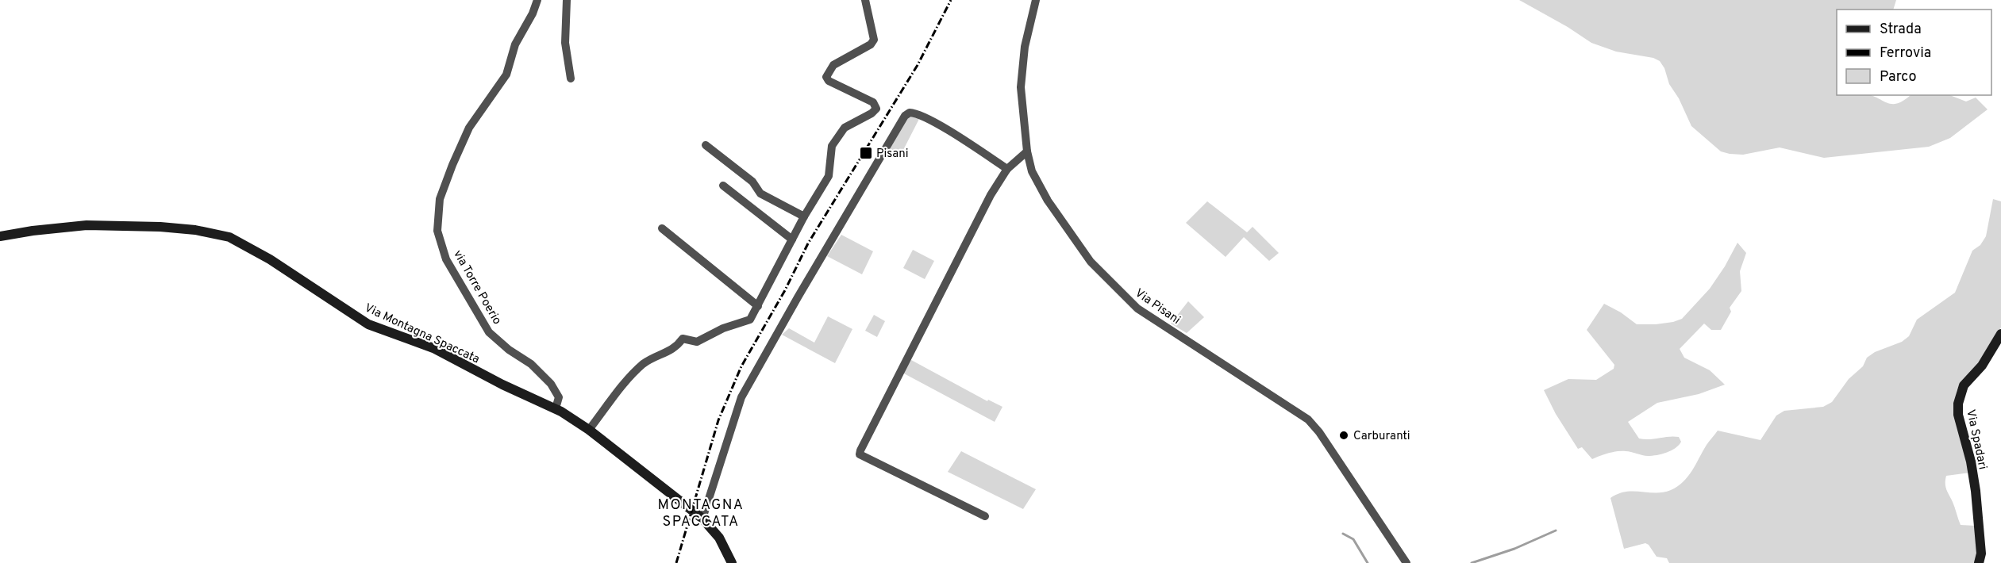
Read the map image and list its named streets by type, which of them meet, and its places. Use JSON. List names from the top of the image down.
{
  "streets": {
    "main road": ["Via Montagna Spaccata", "Via Spadari"],
    "street": ["via Torre Poerio", "Via Pisani"]
  },
  "crossings": [
    ["via Torre Poerio", "Via Montagna Spaccata"]
  ],
  "districts": ["MONTAGNA SPACCATA"],
  "places": {
    "transit": ["Pisani"],
    "other": ["Carburanti"]
  },
  "legend": ["Strada", "Ferrovia", "Parco"]
}
